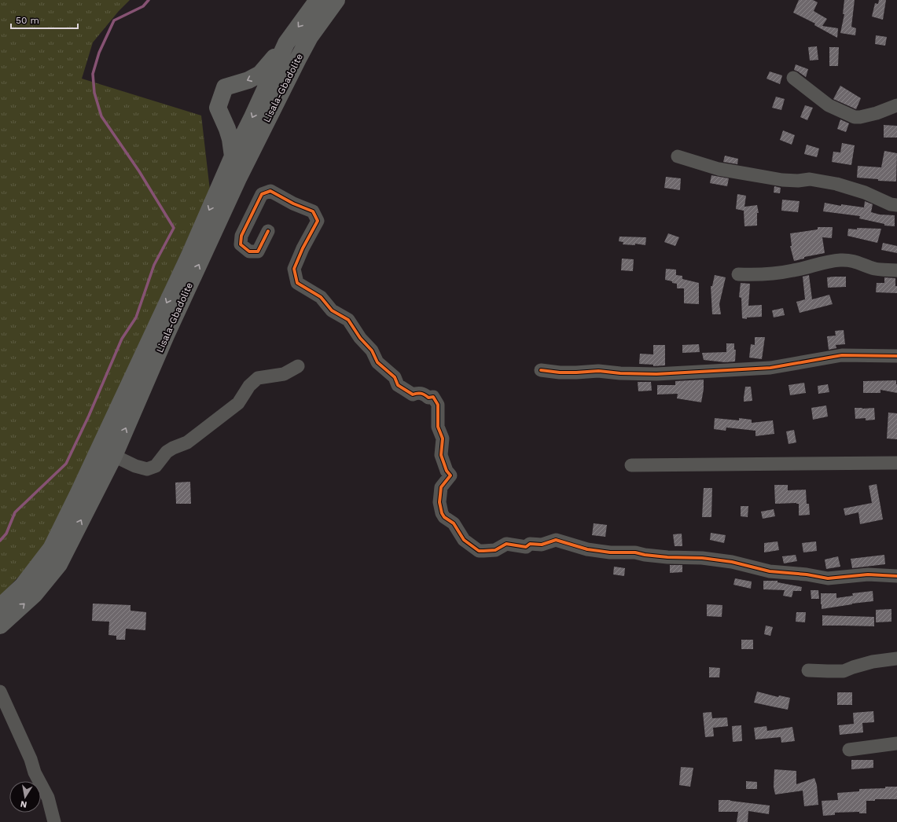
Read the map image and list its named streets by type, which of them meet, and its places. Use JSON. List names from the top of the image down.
{
  "streets": {
    "main road": ["Lisala-Gbadolite"]
  },
  "scale_bar": "50 m",
  "north": "bottom"
}
